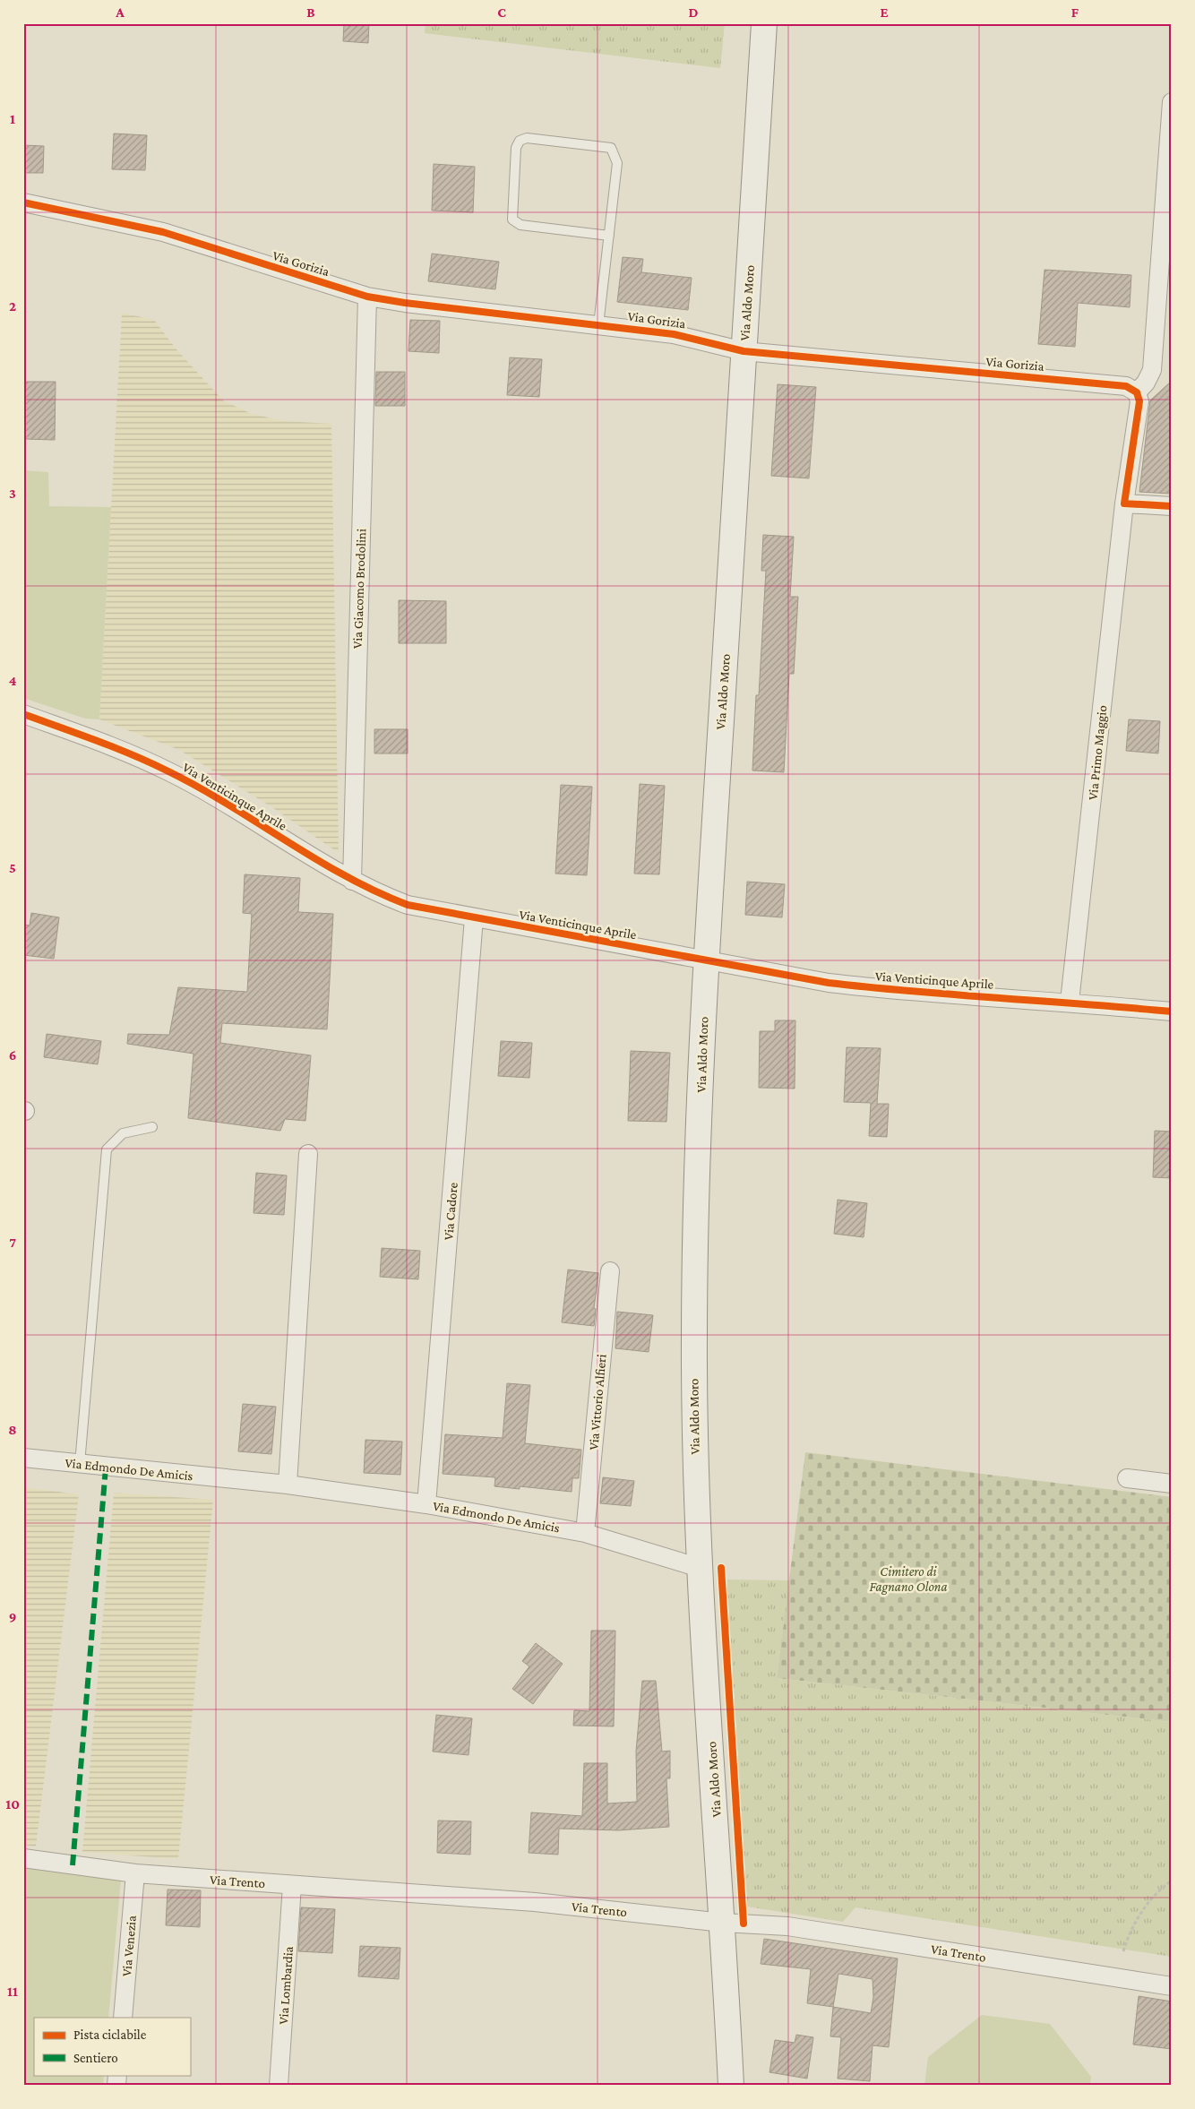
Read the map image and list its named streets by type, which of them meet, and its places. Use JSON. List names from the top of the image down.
{
  "streets": {
    "main road": ["Via Aldo Moro"],
    "street": [
      "Via Gorizia",
      "Via Giacomo Brodolini",
      "Via Primo Maggio",
      "Via Venticinque Aprile",
      "Via Cadore",
      "Via Vittorio Alfieri",
      "Via Edmondo De Amicis",
      "Via Trento",
      "Via Venezia",
      "Via Lombardia"
    ]
  },
  "crossings": [
    ["Via Gorizia", "Via Aldo Moro"],
    ["Via Gorizia", "Via Giacomo Brodolini"],
    ["Via Aldo Moro", "Via Venticinque Aprile"],
    ["Via Aldo Moro", "Via Edmondo De Amicis"],
    ["Via Aldo Moro", "Via Trento"],
    ["Via Giacomo Brodolini", "Via Venticinque Aprile"],
    ["Via Primo Maggio", "Via Venticinque Aprile"],
    ["Via Venticinque Aprile", "Via Cadore"],
    ["Via Cadore", "Via Edmondo De Amicis"],
    ["Via Vittorio Alfieri", "Via Edmondo De Amicis"],
    ["Via Trento", "Via Venezia"],
    ["Via Trento", "Via Lombardia"]
  ],
  "parks": ["Cimitero di Fagnano Olona"],
  "legend": ["Pista ciclabile", "Sentiero"],
  "grid": {
    "columns": [
      "A",
      "B",
      "C",
      "D",
      "E",
      "F"
    ],
    "rows": [
      "1",
      "2",
      "3",
      "4",
      "5",
      "6",
      "7",
      "8",
      "9",
      "10",
      "11"
    ]
  }
}
